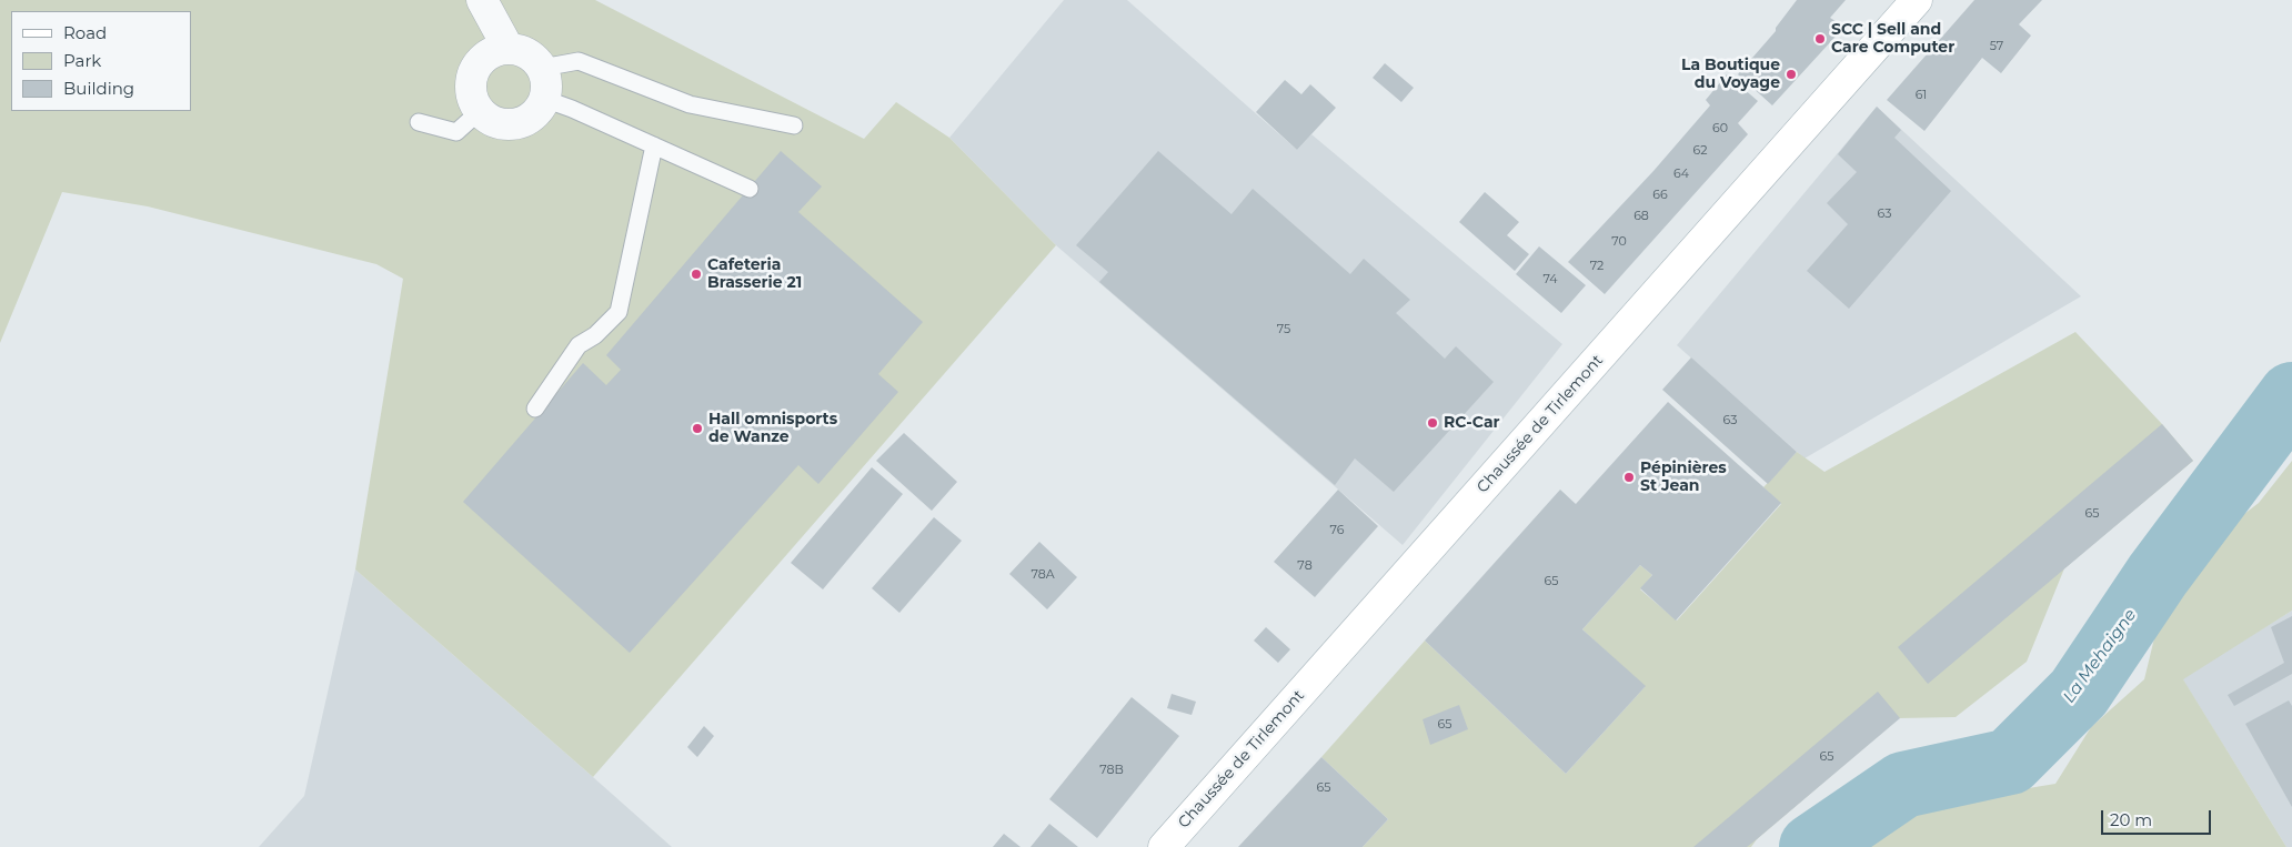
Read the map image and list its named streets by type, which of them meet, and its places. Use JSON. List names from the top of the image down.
{
  "streets": {
    "main road": ["Chaussée de Tirlemont"]
  },
  "water": ["La Mehaigne"],
  "places": [
    "SCC | Sell and Care Computer",
    "La Boutique du Voyage",
    "Cafeteria Brasserie 21",
    "RC-Car",
    "Hall omnisports de Wanze",
    "Pépinières St Jean"
  ],
  "house_numbers": [
    "57",
    "61",
    "60",
    "62",
    "64",
    "66",
    "63",
    "68",
    "70",
    "72",
    "74",
    "75",
    "63",
    "65",
    "76",
    "78",
    "78A",
    "65",
    "65",
    "65",
    "78B",
    "65"
  ],
  "legend": ["Road", "Park", "Building"],
  "scale_bar": "20 m"
}
